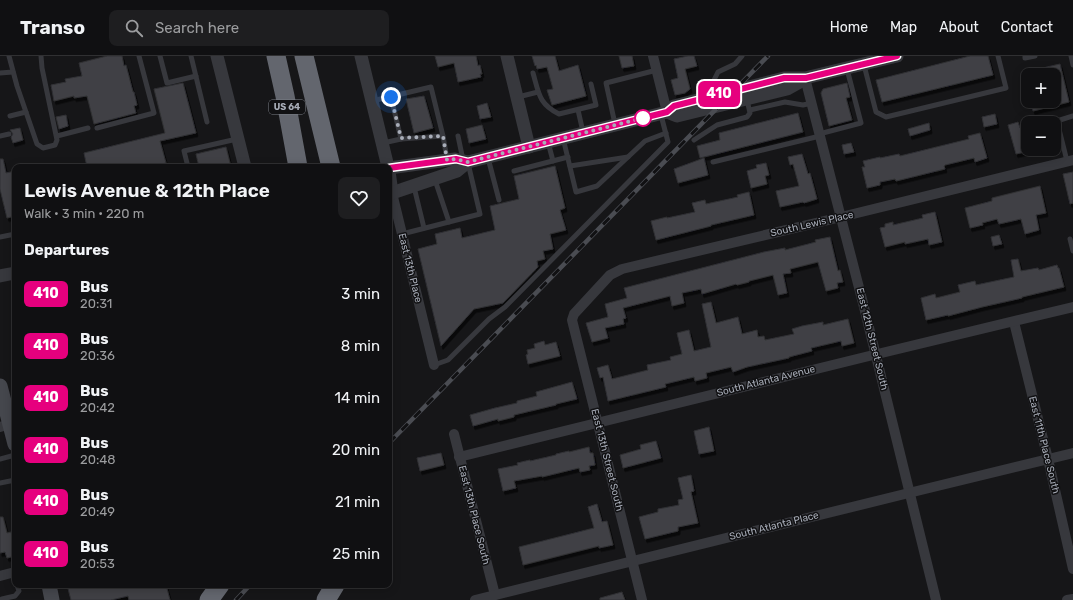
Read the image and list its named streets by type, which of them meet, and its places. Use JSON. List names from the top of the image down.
{
  "streets": {
    "highway": ["US 64"],
    "street": [
      "South Lewis Place",
      "East 13th Place",
      "East 12th Street South",
      "South Atlanta Avenue",
      "East 11th Place South",
      "East 13th Street South",
      "East 13th Place South",
      "South Atlanta Place"
    ]
  },
  "crossings": [
    ["South Lewis Place", "East 12th Street South"],
    ["South Lewis Place", "East 13th Street South"],
    ["East 12th Street South", "South Atlanta Avenue"],
    ["East 12th Street South", "South Atlanta Place"],
    ["South Atlanta Avenue", "East 11th Place South"],
    ["South Atlanta Avenue", "East 13th Street South"],
    ["South Atlanta Avenue", "East 13th Place South"],
    ["East 11th Place South", "South Atlanta Place"],
    ["East 13th Street South", "South Atlanta Place"],
    ["East 13th Place South", "South Atlanta Place"]
  ],
  "lines": ["bus line 410"],
  "page": {
    "header": "Transo",
    "search": "Search here",
    "nav": [
      "Home",
      "Map",
      "About",
      "Contact"
    ],
    "on_map": "410",
    "map_buttons": ["+", "−"],
    "heading": [
      ["Lewis Avenue & 12th Place", "Walk · 3 min · 220 m"],
      "Departures"
    ],
    "list": [
      {
        "mark": "410",
        "name": "Bus",
        "note": "20:31",
        "value": "3 min"
      },
      {
        "mark": "410",
        "name": "Bus",
        "note": "20:36",
        "value": "8 min"
      },
      {
        "mark": "410",
        "name": "Bus",
        "note": "20:42",
        "value": "14 min"
      },
      {
        "mark": "410",
        "name": "Bus",
        "note": "20:48",
        "value": "20 min"
      },
      {
        "mark": "410",
        "name": "Bus",
        "note": "20:49",
        "value": "21 min"
      },
      {
        "mark": "410",
        "name": "Bus",
        "note": "20:53",
        "value": "25 min"
      }
    ]
  }
}
